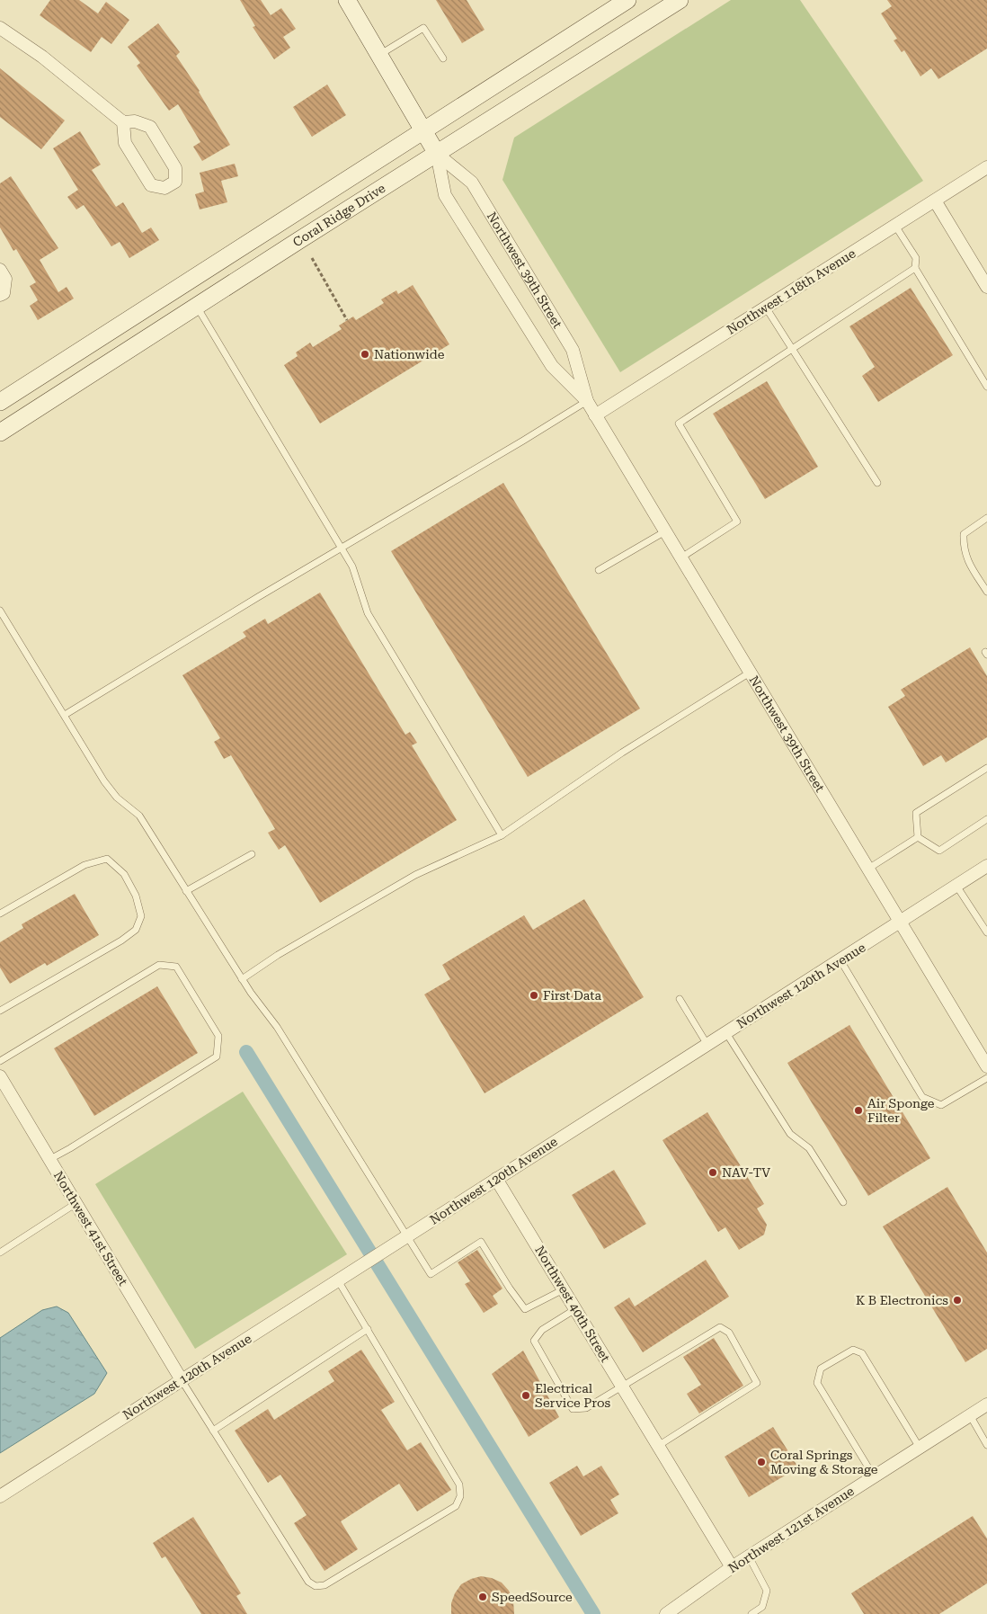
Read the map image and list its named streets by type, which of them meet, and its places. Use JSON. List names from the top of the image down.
{
  "streets": {
    "main road": ["Coral Ridge Drive", "Northwest 39th Street"],
    "street": [
      "Northwest 118th Avenue",
      "Northwest 120th Avenue",
      "Northwest 41st Street",
      "Northwest 40th Street",
      "Northwest 121st Avenue"
    ]
  },
  "crossings": [
    ["Coral Ridge Drive", "Northwest 39th Street"],
    ["Northwest 39th Street", "Northwest 118th Avenue"],
    ["Northwest 39th Street", "Northwest 120th Avenue"],
    ["Northwest 120th Avenue", "Northwest 41st Street"],
    ["Northwest 120th Avenue", "Northwest 40th Street"],
    ["Northwest 40th Street", "Northwest 121st Avenue"]
  ],
  "places": [
    "Nationwide",
    "First Data",
    "Air Sponge Filter",
    "NAV-TV",
    "K B Electronics",
    "Electrical Service Pros",
    "Coral Springs Moving & Storage",
    "SpeedSource"
  ]
}
